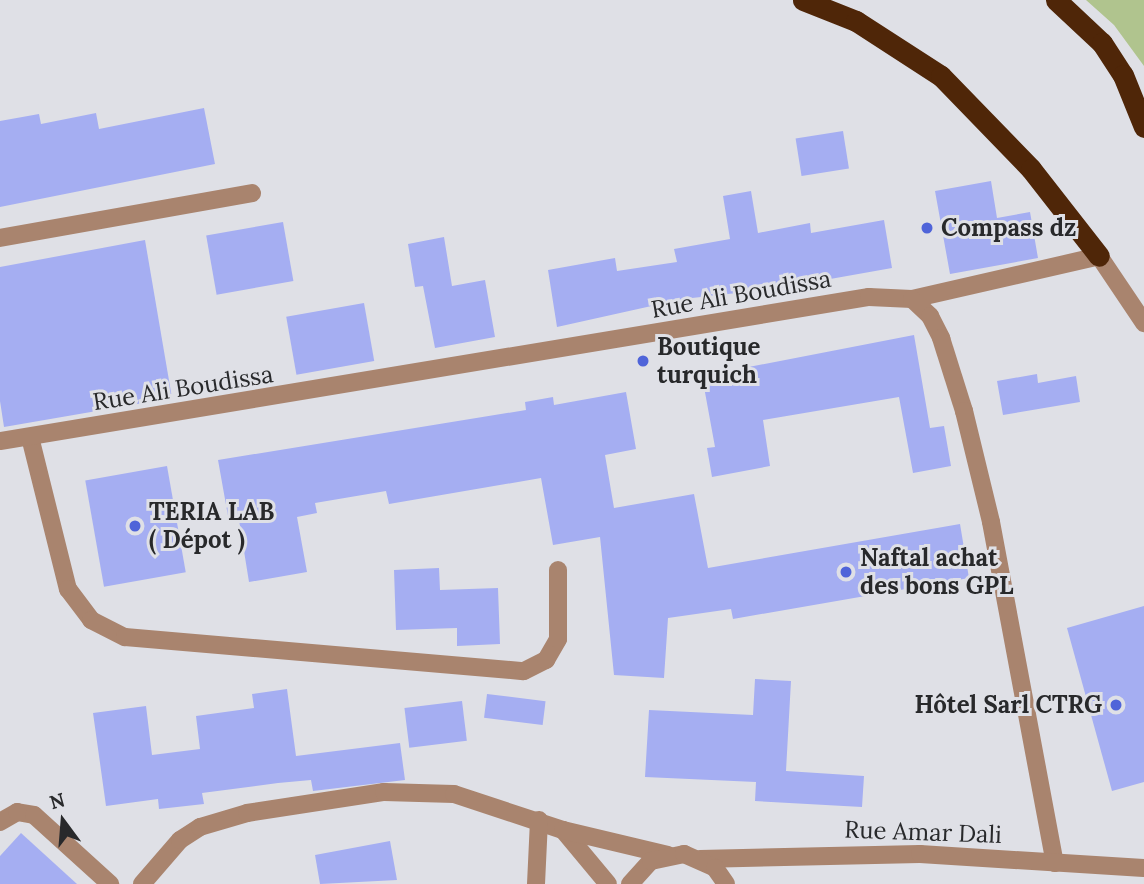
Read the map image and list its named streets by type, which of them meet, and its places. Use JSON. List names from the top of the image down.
{
  "streets": {
    "street": ["Rue Ali Boudissa", "Rue Amar Dali"]
  },
  "places": [
    "Compass dz",
    "Boutique turquich",
    "TERIA LAB ( Dépot )",
    "Naftal achat des bons GPL",
    "Hôtel Sarl CTRG"
  ],
  "north": "top"
}
